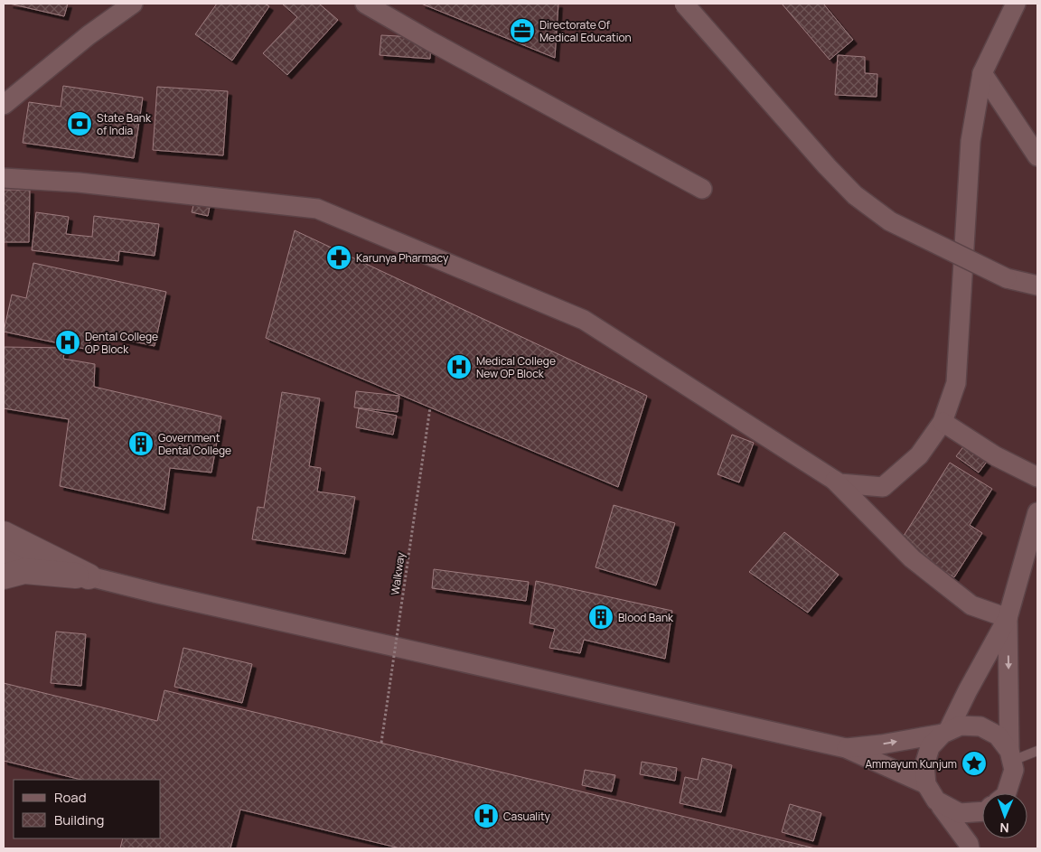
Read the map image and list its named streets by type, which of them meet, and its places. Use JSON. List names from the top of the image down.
{
  "streets": {
    "path": ["Walkway"]
  },
  "places": {
    "office": ["Directorate Of Medical Education"],
    "bank": ["State Bank of India"],
    "pharmacy": ["Karunya Pharmacy"],
    "hospital": ["Dental College OP Block", "Medical College New OP Block", "Casuality"],
    "building": ["Government Dental College", "Blood Bank"],
    "place": ["Ammayum Kunjum"]
  },
  "legend": ["Road", "Building"],
  "north": "bottom"
}
